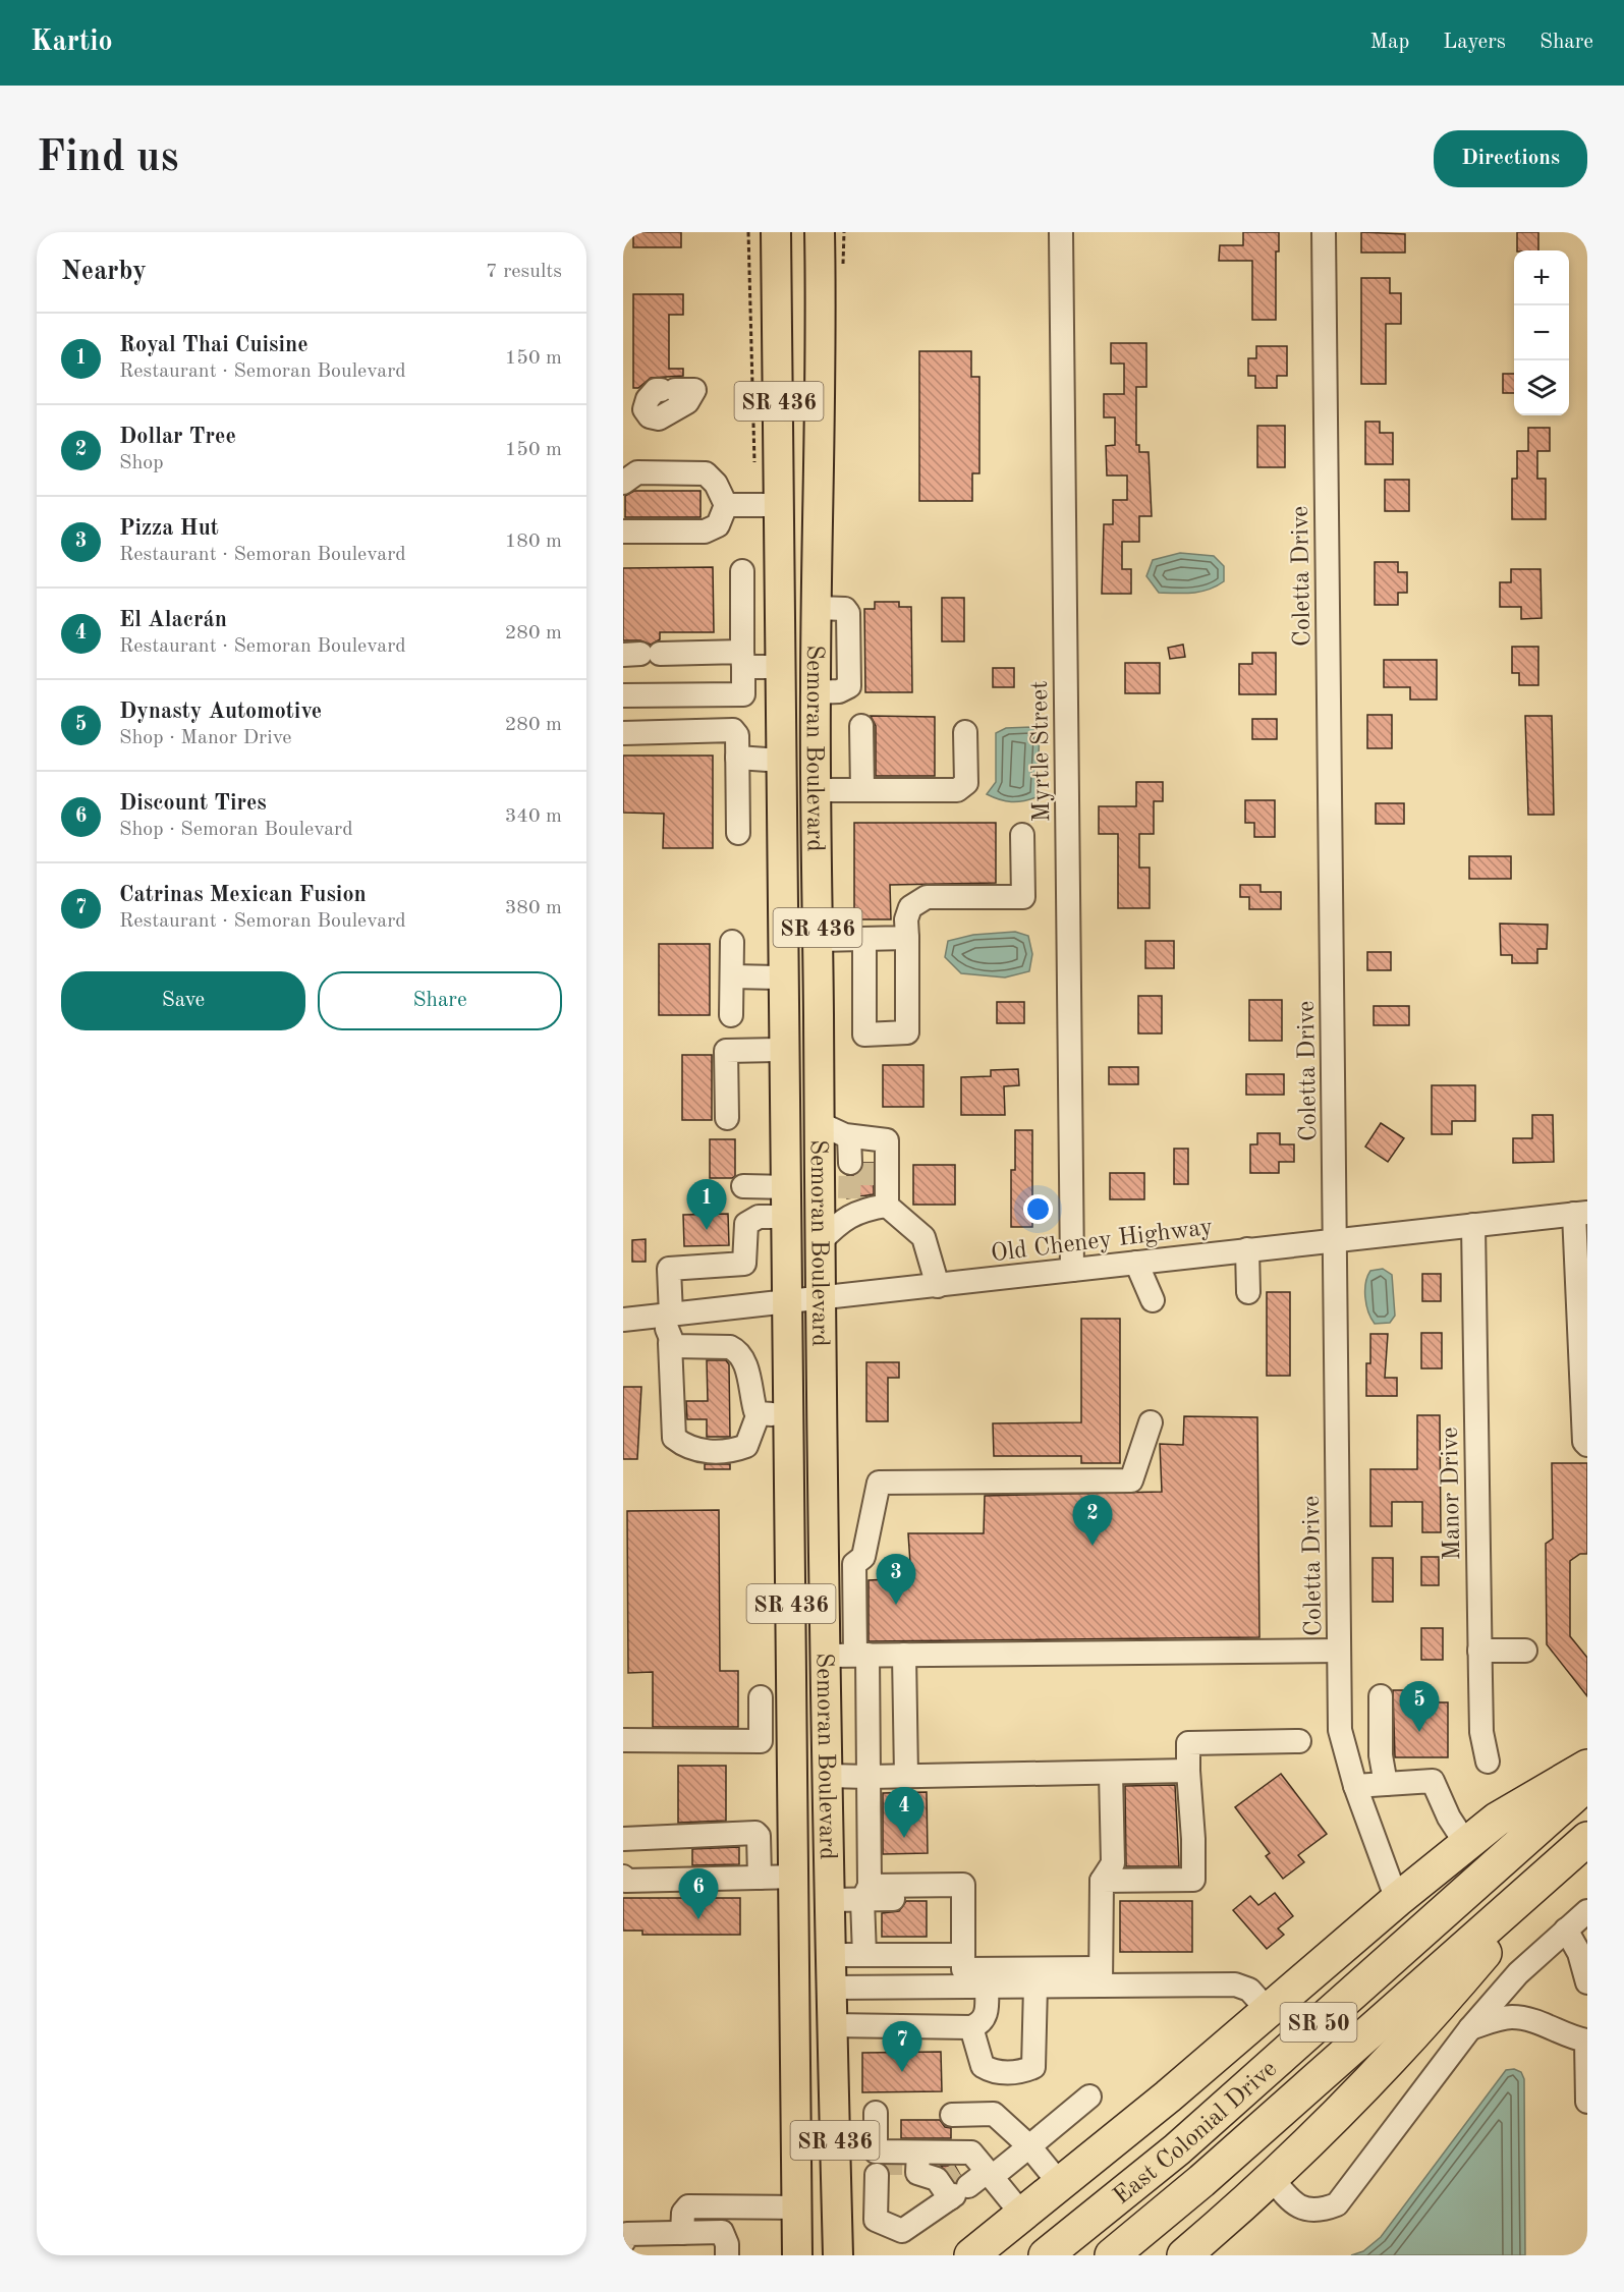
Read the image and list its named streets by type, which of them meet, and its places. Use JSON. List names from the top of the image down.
{
  "streets": {
    "highway": ["SR 50", "East Colonial Drive"],
    "main road": ["SR 436", "Semoran Boulevard"],
    "street": [
      "Coletta Drive",
      "Myrtle Street",
      "Old Cheney Highway",
      "Manor Drive"
    ]
  },
  "crossings": [
    ["Coletta Drive", "Old Cheney Highway"],
    ["Semoran Boulevard", "Old Cheney Highway"],
    ["Myrtle Street", "Old Cheney Highway"],
    ["Old Cheney Highway", "Manor Drive"]
  ],
  "page": {
    "header": "Kartio",
    "nav": ["Map", "Layers", "Share"],
    "buttons": [
      "Directions",
      ["Save", "Share"]
    ],
    "title": "Find us",
    "heading": ["Nearby", "7 results"],
    "map_buttons": ["+", "−"],
    "list": [
      {
        "mark": "1",
        "name": "Royal Thai Cuisine",
        "note": "Restaurant · Semoran Boulevard",
        "value": "150 m"
      },
      {
        "mark": "2",
        "name": "Dollar Tree",
        "note": "Shop",
        "value": "150 m"
      },
      {
        "mark": "3",
        "name": "Pizza Hut",
        "note": "Restaurant · Semoran Boulevard",
        "value": "180 m"
      },
      {
        "mark": "4",
        "name": "El Alacrán",
        "note": "Restaurant · Semoran Boulevard",
        "value": "280 m"
      },
      {
        "mark": "5",
        "name": "Dynasty Automotive",
        "note": "Shop · Manor Drive",
        "value": "280 m"
      },
      {
        "mark": "6",
        "name": "Discount Tires",
        "note": "Shop · Semoran Boulevard",
        "value": "340 m"
      },
      {
        "mark": "7",
        "name": "Catrinas Mexican Fusion",
        "note": "Restaurant · Semoran Boulevard",
        "value": "380 m"
      }
    ],
    "pins": [
      "1",
      "2",
      "3",
      "5",
      "4",
      "6",
      "7"
    ]
  }
}
